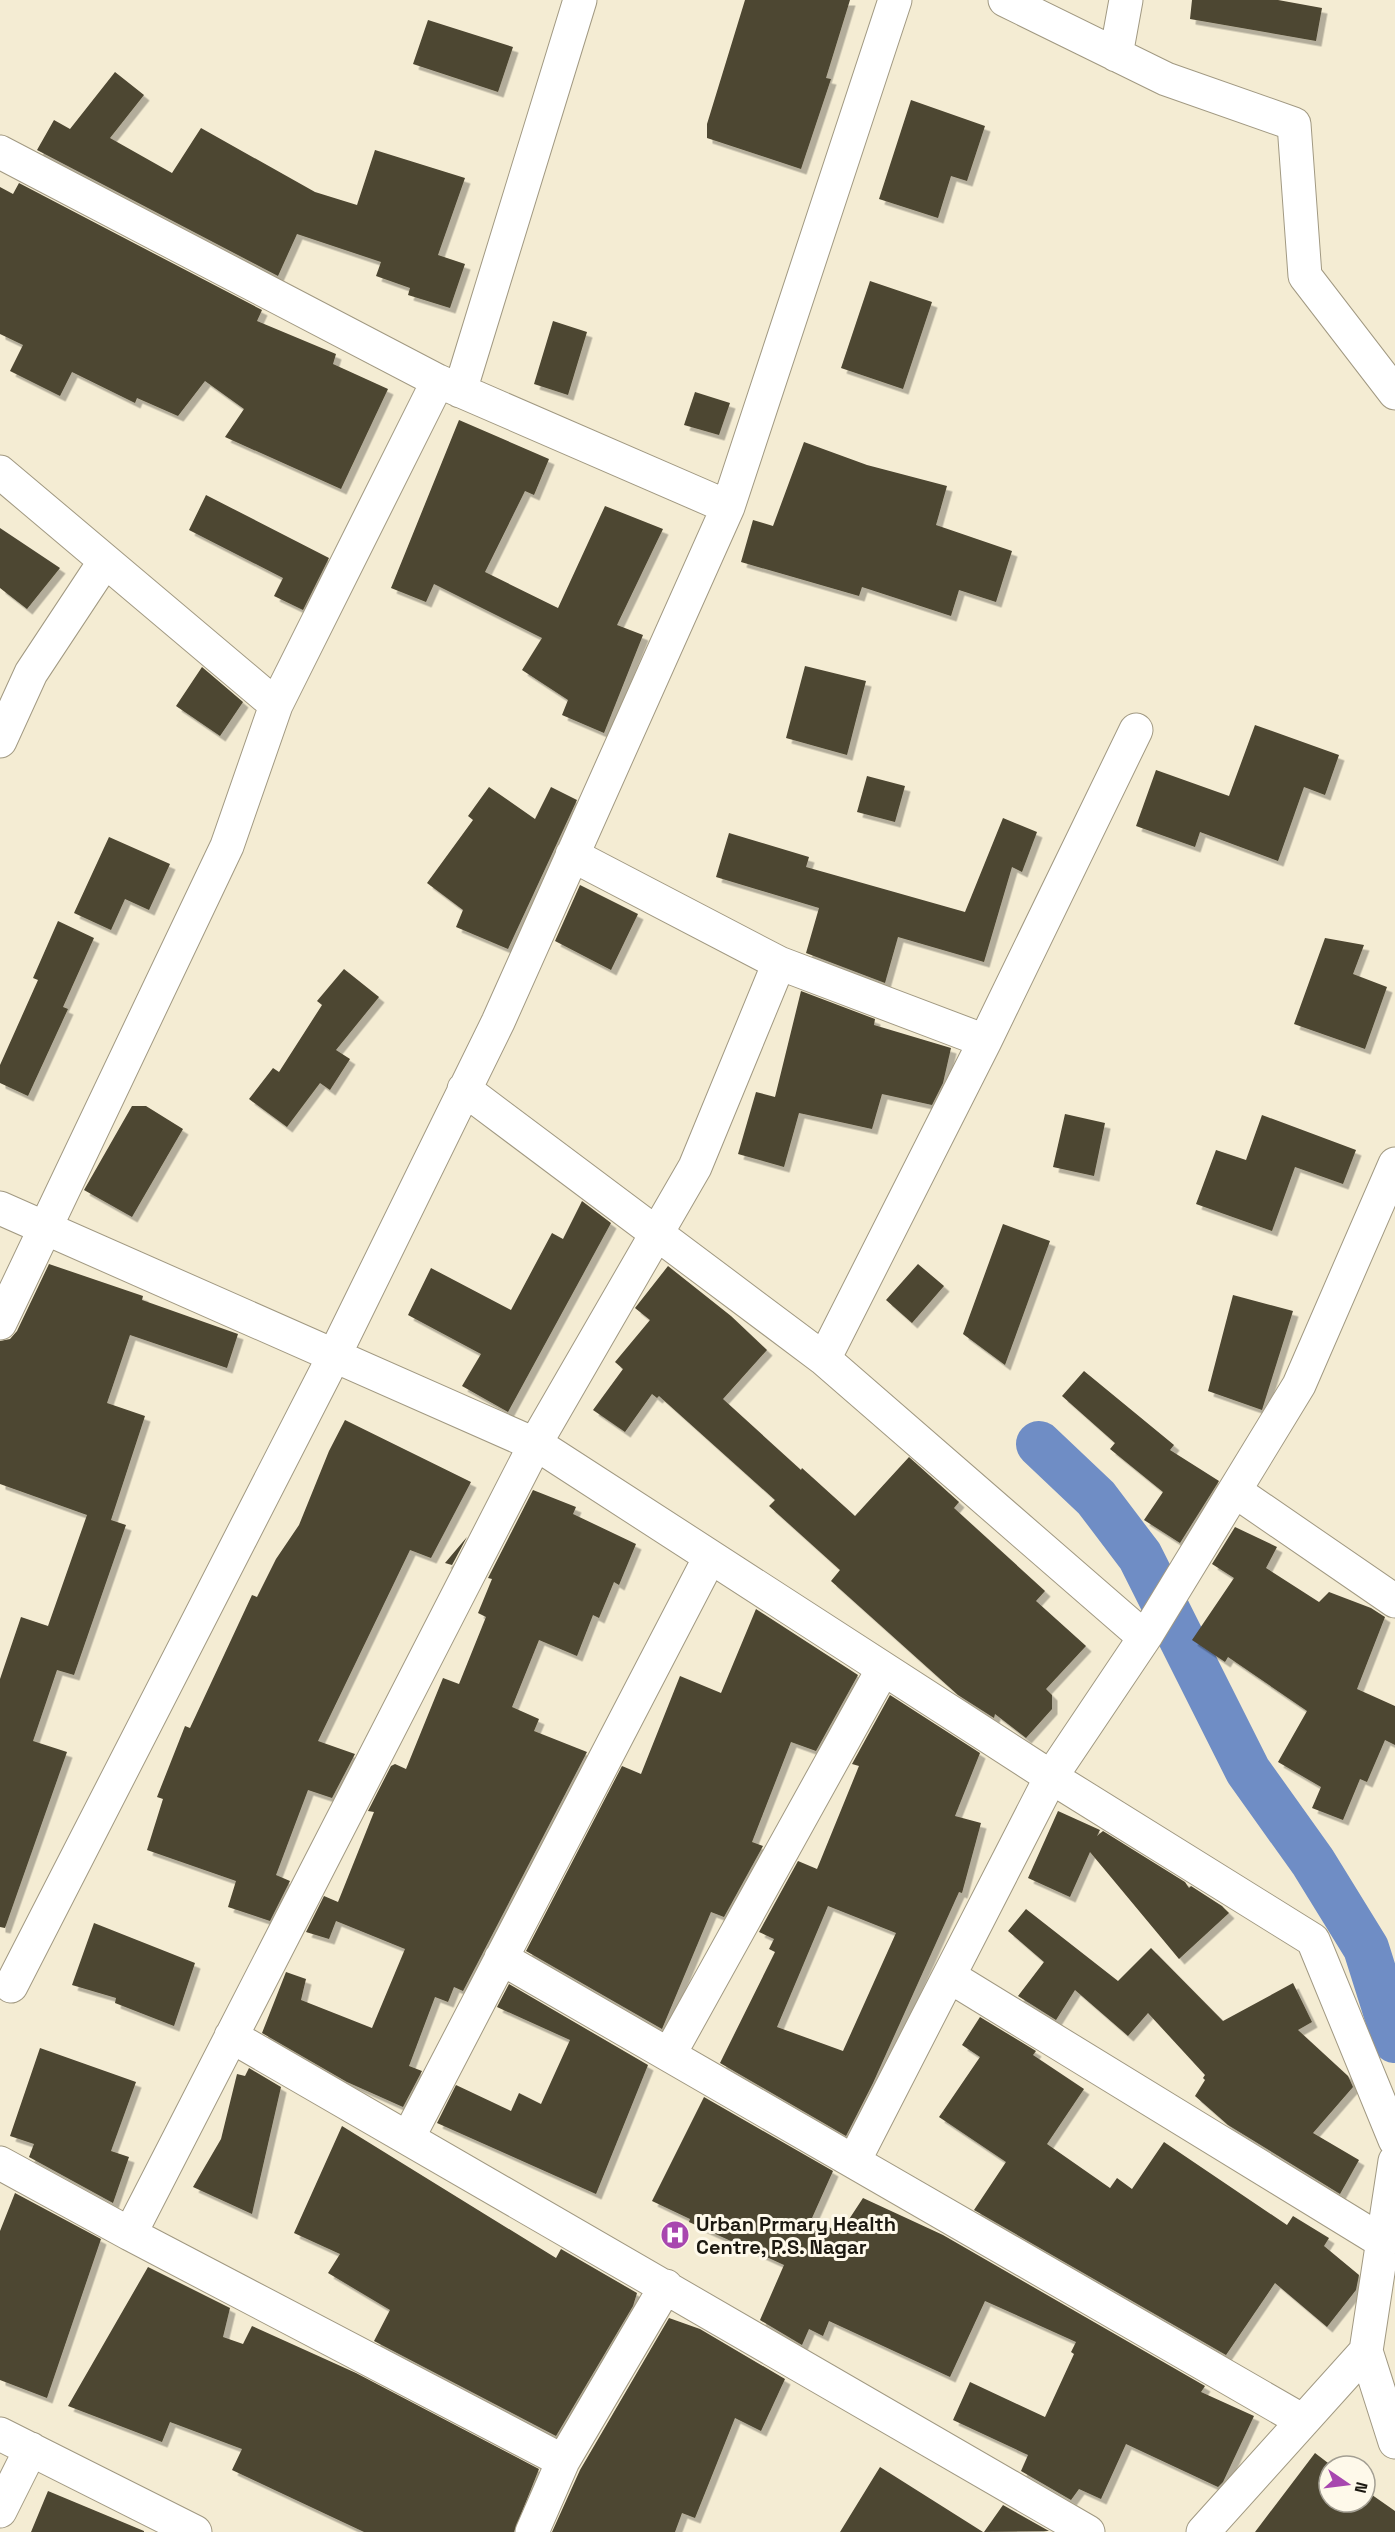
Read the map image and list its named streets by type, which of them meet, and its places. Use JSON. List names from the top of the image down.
{
  "places": {
    "hospital": ["Urban Prmary Health Centre, P.S. Nagar"]
  },
  "north": "right"
}
